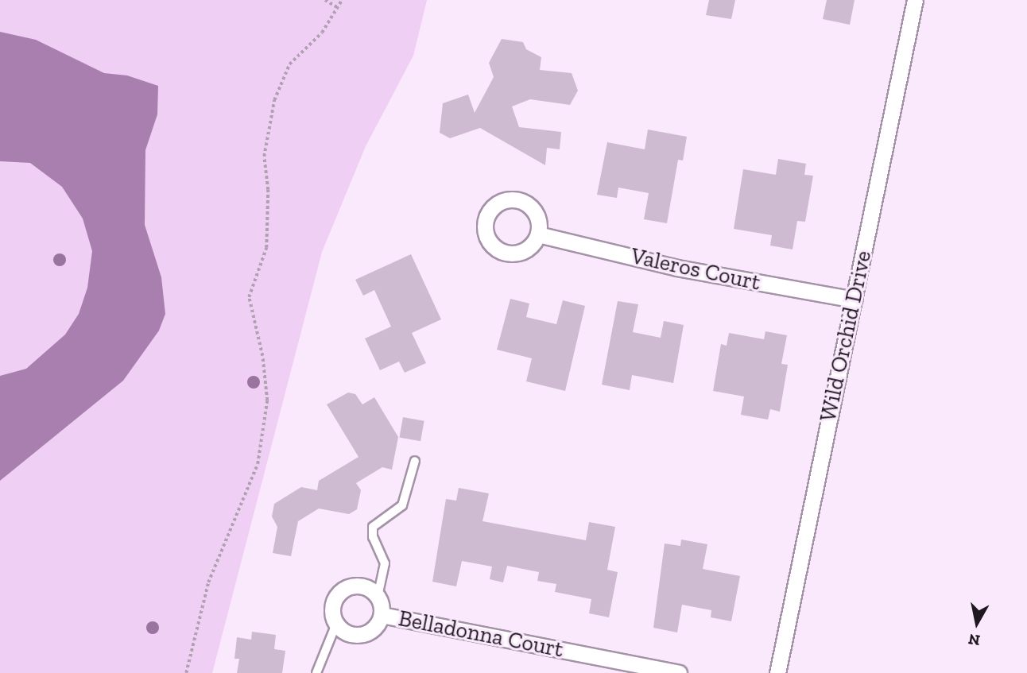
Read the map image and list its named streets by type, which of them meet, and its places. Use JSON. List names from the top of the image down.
{
  "streets": {
    "street": ["Valeros Court", "Wild Orchid Drive", "Belladonna Court"]
  },
  "crossings": [
    ["Valeros Court", "Wild Orchid Drive"]
  ],
  "north": "bottom"
}
